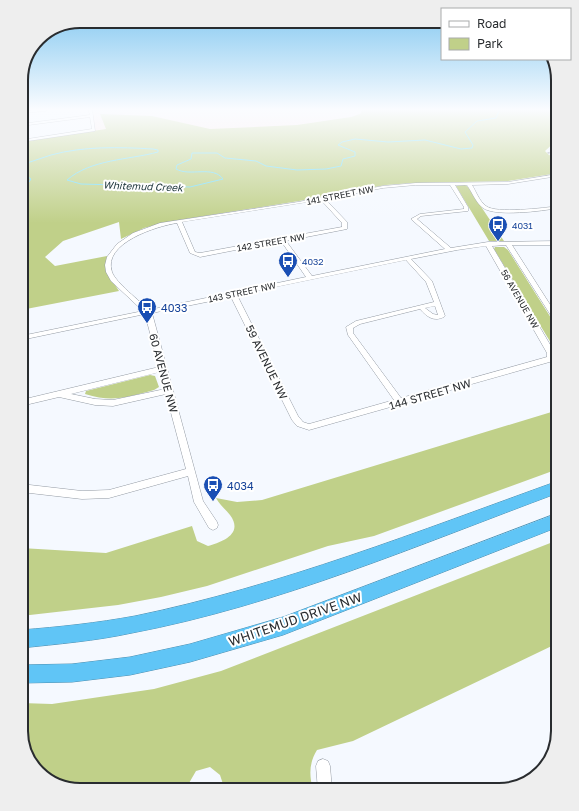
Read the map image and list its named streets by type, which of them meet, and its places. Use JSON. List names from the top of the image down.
{
  "streets": {
    "highway": ["WHITEMUD DRIVE NW"],
    "street": [
      "141 STREET NW",
      "142 STREET NW",
      "143 STREET NW",
      "56 AVENUE NW",
      "59 AVENUE NW",
      "60 AVENUE NW",
      "144 STREET NW"
    ]
  },
  "crossings": [
    ["141 STREET NW", "142 STREET NW"],
    ["141 STREET NW", "143 STREET NW"],
    ["141 STREET NW", "60 AVENUE NW"],
    ["143 STREET NW", "56 AVENUE NW"],
    ["143 STREET NW", "59 AVENUE NW"],
    ["143 STREET NW", "60 AVENUE NW"],
    ["59 AVENUE NW", "144 STREET NW"]
  ],
  "water": ["Whitemud Creek"],
  "places": {
    "bus stop": [
      "4031",
      "4032",
      "4033",
      "4034"
    ]
  },
  "legend": ["Road", "Park"]
}
